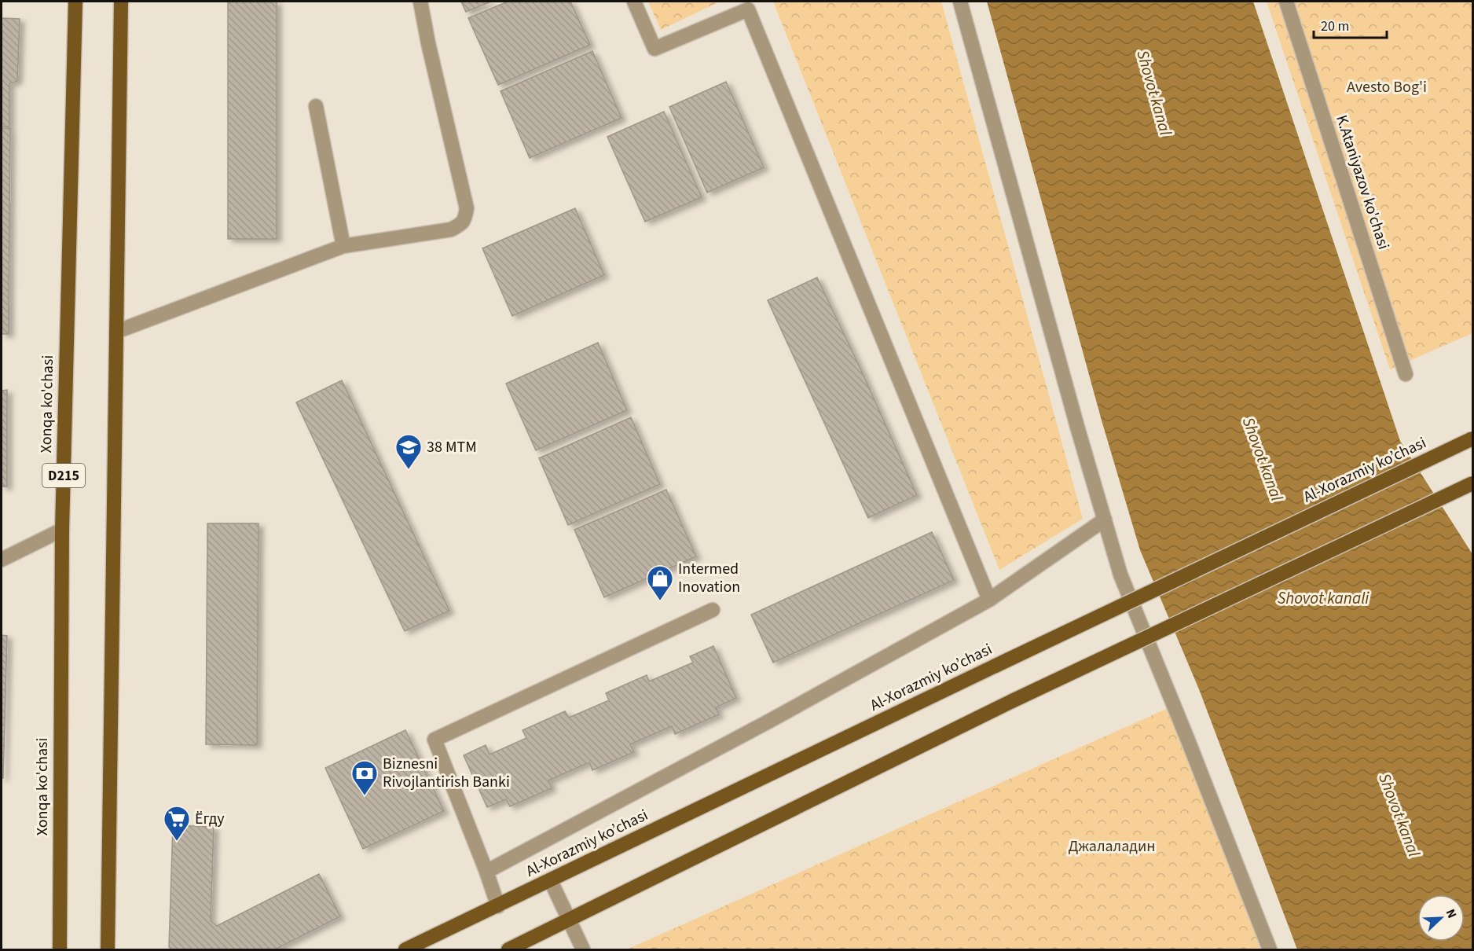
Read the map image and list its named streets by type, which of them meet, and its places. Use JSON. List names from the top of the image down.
{
  "streets": {
    "main road": ["Xonqa ko'chasi", "Al-Xorazmiy ko’chasi", "D215"],
    "street": ["K.Ataniyazov ko'chasi"]
  },
  "water": ["Shovot kanal", "Shovot kanali"],
  "parks": ["Avesto Bog'i", "Джалаладин"],
  "places": {
    "school or university": ["38 MTM"],
    "shop": ["Intermed Inovation"],
    "bank": ["Biznesni Rivojlantirish Banki"],
    "supermarket": ["Ёгду"]
  },
  "scale_bar": "20 m",
  "north": "top right"
}
